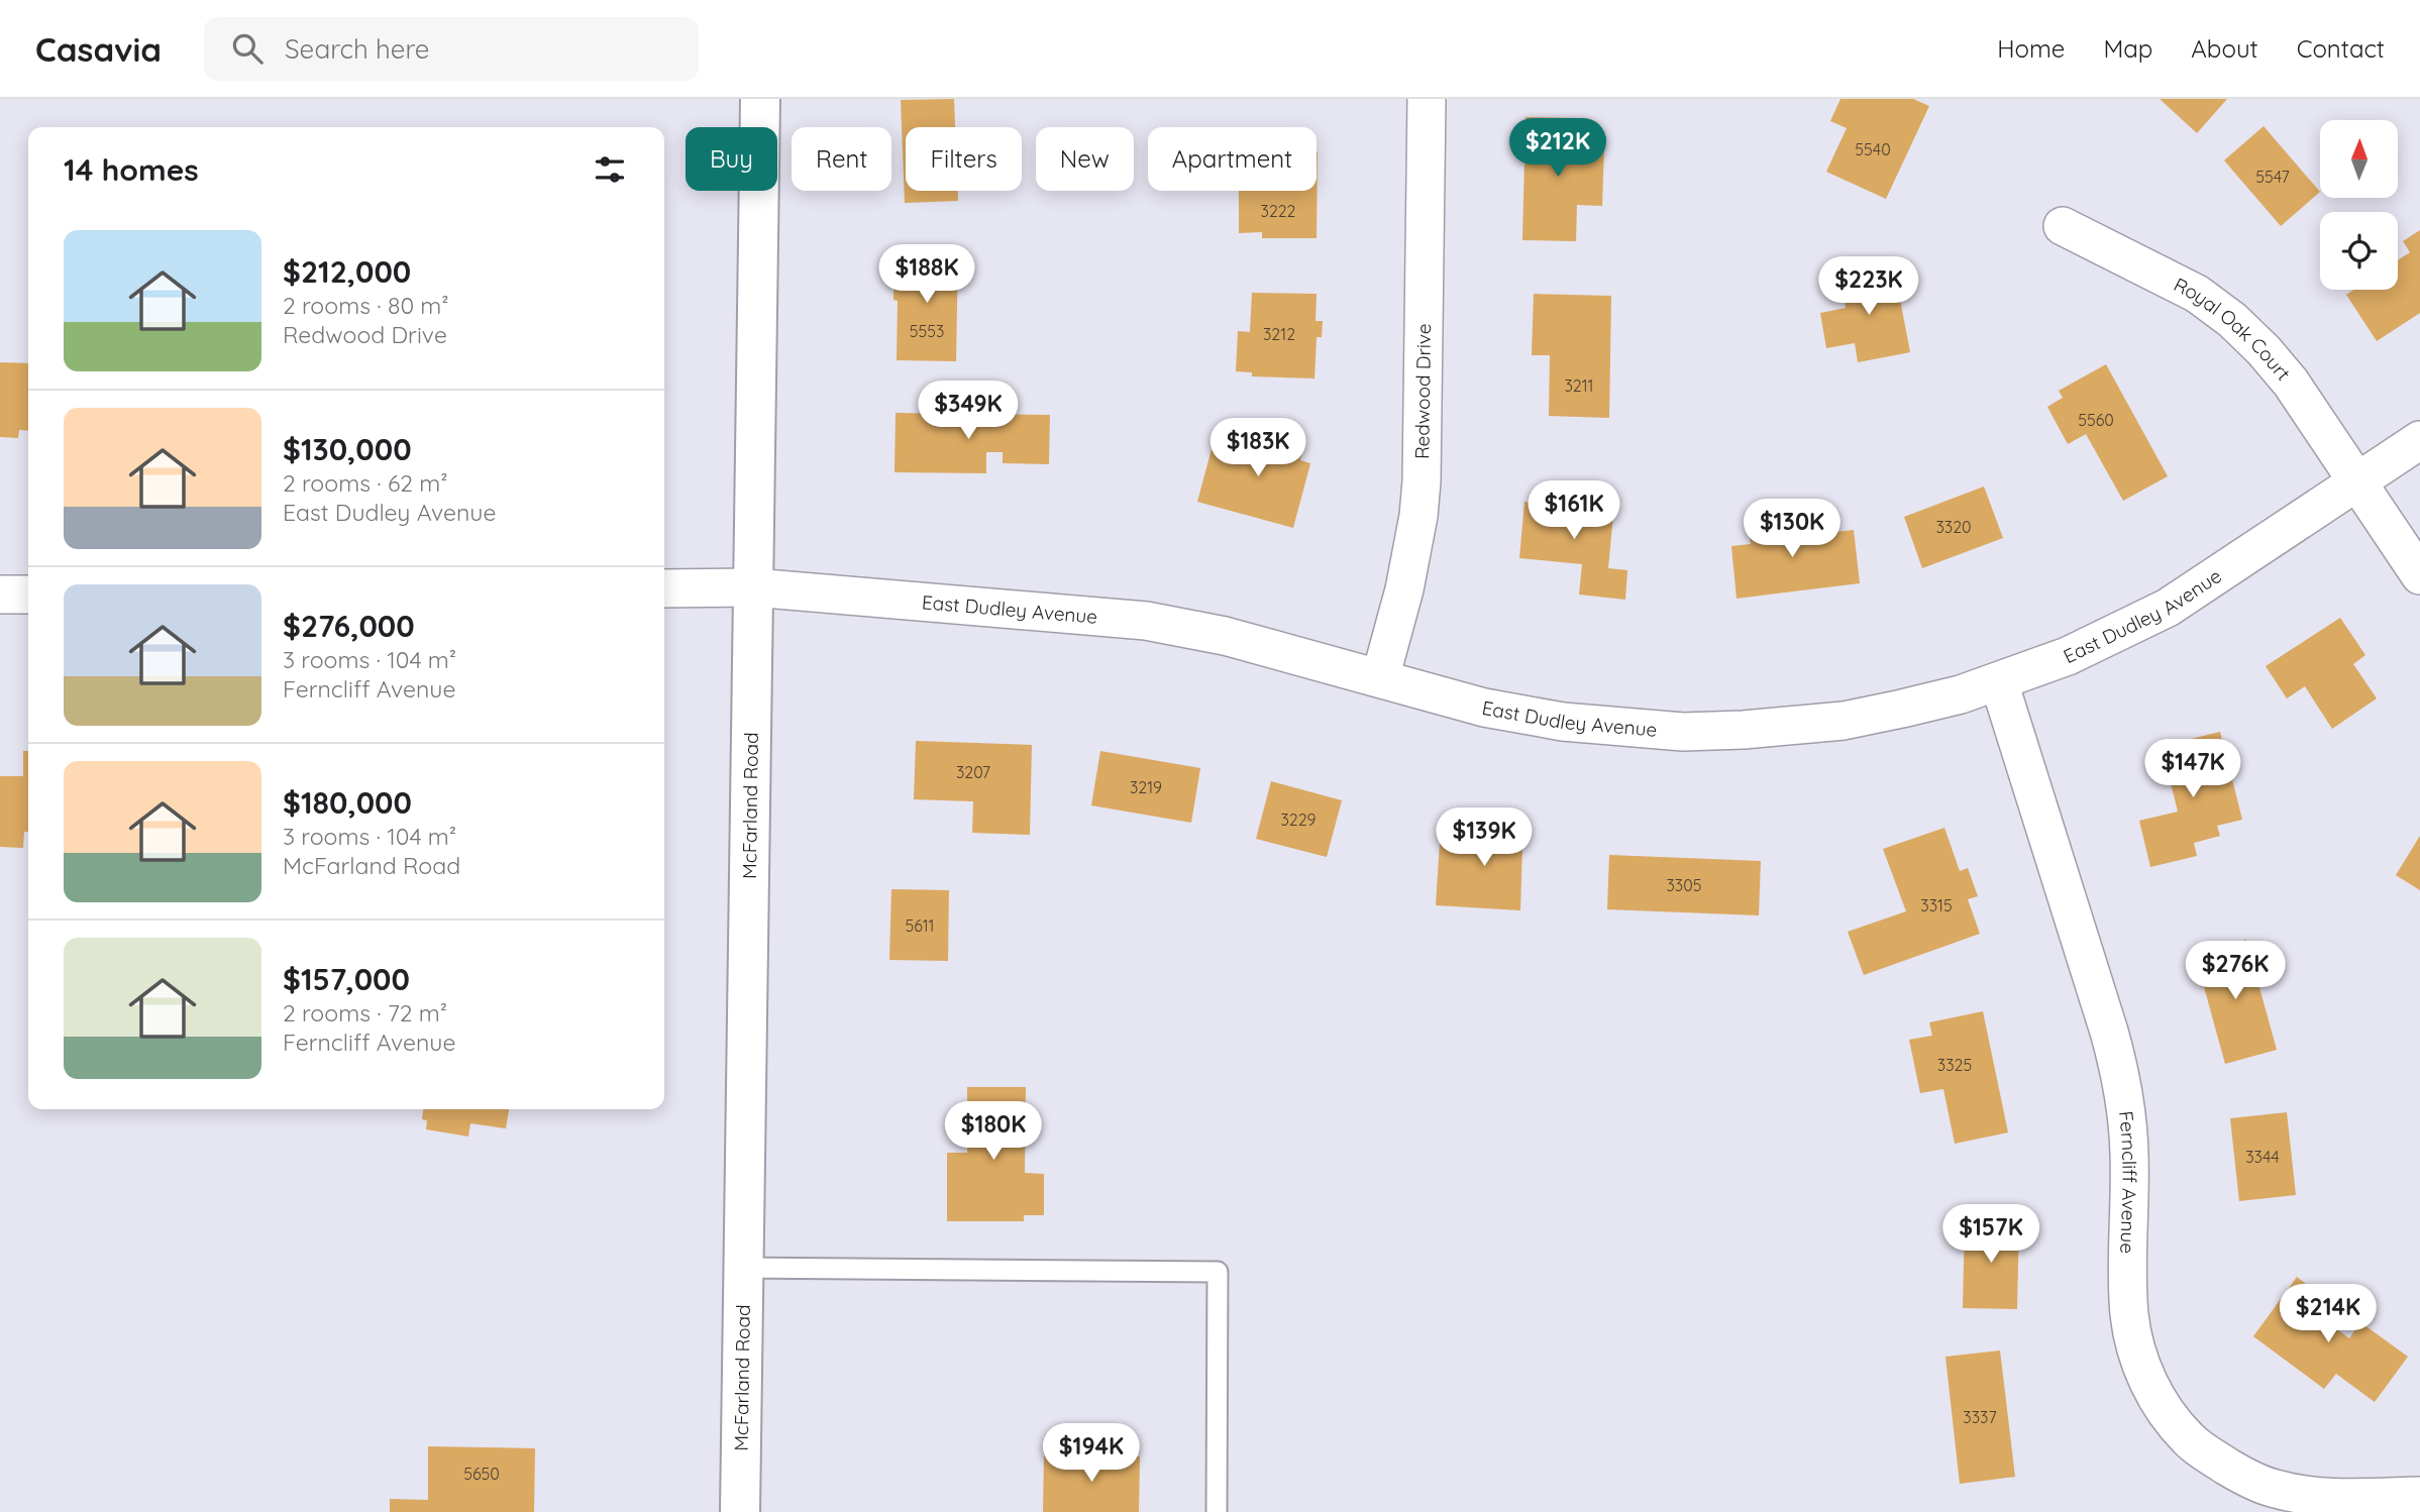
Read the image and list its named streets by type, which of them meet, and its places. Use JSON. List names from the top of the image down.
{
  "streets": {
    "street": [
      "Royal Oak Court",
      "Redwood Drive",
      "East Dudley Avenue",
      "McFarland Road",
      "Ferncliff Avenue"
    ]
  },
  "crossings": [
    ["Royal Oak Court", "East Dudley Avenue"],
    ["Redwood Drive", "East Dudley Avenue"],
    ["East Dudley Avenue", "McFarland Road"],
    ["East Dudley Avenue", "Ferncliff Avenue"]
  ],
  "house_numbers": [
    "5540",
    "5547",
    "3222",
    "5553",
    "3212",
    "3211",
    "5560",
    "3320",
    "3207",
    "3219",
    "3229",
    "3305",
    "3315",
    "5611",
    "3325",
    "3344",
    "3337",
    "5650"
  ],
  "north": "top",
  "page": {
    "header": "Casavia",
    "search": "Search here",
    "nav": [
      "Home",
      "Map",
      "About",
      "Contact"
    ],
    "price": [
      "$212K",
      "$188K",
      "$223K",
      "$349K",
      "$183K",
      "$161K",
      "$130K",
      "$147K",
      "$139K",
      "$276K",
      "$180K",
      "$157K",
      "$214K",
      "$194K"
    ],
    "chip": [
      "Buy",
      "Rent",
      "Filters",
      "New",
      "Apartment"
    ],
    "heading": "14 homes",
    "list": [
      {
        "name": "$212,000",
        "note": "2 rooms · 80 m² · Redwood Drive"
      },
      {
        "name": "$130,000",
        "note": "2 rooms · 62 m² · East Dudley Avenue"
      },
      {
        "name": "$276,000",
        "note": "3 rooms · 104 m² · Ferncliff Avenue"
      },
      {
        "name": "$180,000",
        "note": "3 rooms · 104 m² · McFarland Road"
      },
      {
        "name": "$157,000",
        "note": "2 rooms · 72 m² · Ferncliff Avenue"
      }
    ]
  }
}
